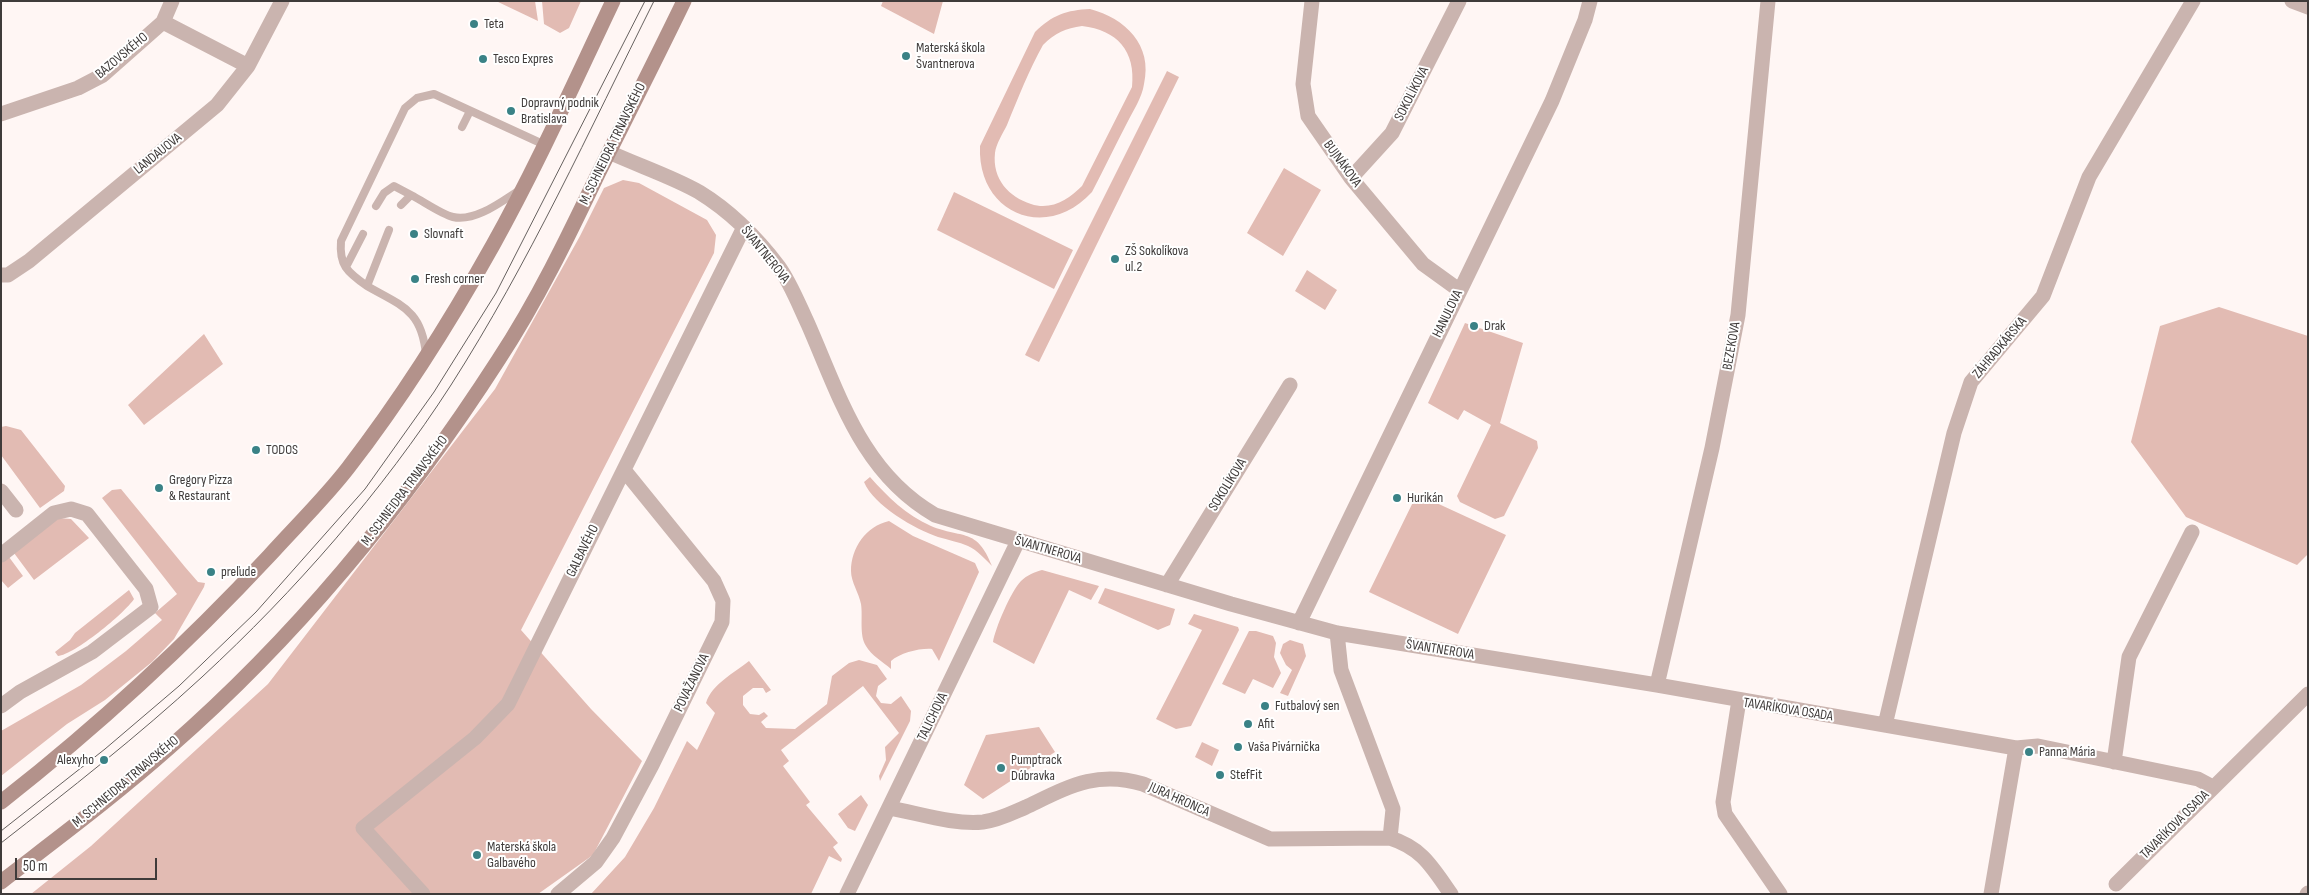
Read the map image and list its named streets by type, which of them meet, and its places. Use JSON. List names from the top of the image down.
{
  "streets": {
    "main road": ["M. SCHNEIDRA TRNAVSKÉHO"],
    "street": [
      "BAZOVSKÉHO",
      "SOKOLÍKOVA",
      "LANDAUOVA",
      "BUJNÁKOVA",
      "ŠVANTNEROVA",
      "HANULOVA",
      "BEZEKOVA",
      "ZÁHRADKÁRSKA",
      "GALBAVÉHO",
      "POVAŽANOVA",
      "TAVARÍKOVA OSADA",
      "TALICHOVA",
      "JURA HRONCA"
    ]
  },
  "crossings": [
    ["SOKOLÍKOVA", "BUJNÁKOVA"],
    ["SOKOLÍKOVA", "ŠVANTNEROVA"],
    ["M. SCHNEIDRA TRNAVSKÉHO", "ŠVANTNEROVA"],
    ["BUJNÁKOVA", "HANULOVA"],
    ["ŠVANTNEROVA", "HANULOVA"],
    ["ŠVANTNEROVA", "BEZEKOVA"],
    ["ŠVANTNEROVA", "GALBAVÉHO"],
    ["ŠVANTNEROVA", "TAVARÍKOVA OSADA"],
    ["ŠVANTNEROVA", "TALICHOVA"],
    ["ZÁHRADKÁRSKA", "TAVARÍKOVA OSADA"],
    ["GALBAVÉHO", "POVAŽANOVA"],
    ["TALICHOVA", "JURA HRONCA"]
  ],
  "places": [
    "Teta",
    "Materská škola Švantnerova",
    "Tesco Expres",
    "Dopravný podnik Bratislava",
    "Slovnaft",
    "ZŠ Sokolíkova ul.2",
    "Fresh corner",
    "Drak",
    "TODOS",
    "Gregory Pizza & Restaurant",
    "Hurikán",
    "preľude",
    "Futbalový sen",
    "Afit",
    "Vaša Pivárnička",
    "Panna Mária",
    "Alexyho",
    "Pumptrack Dúbravka",
    "StefFit",
    "Materská škola Galbavého"
  ],
  "scale_bar": "50 m"
}
